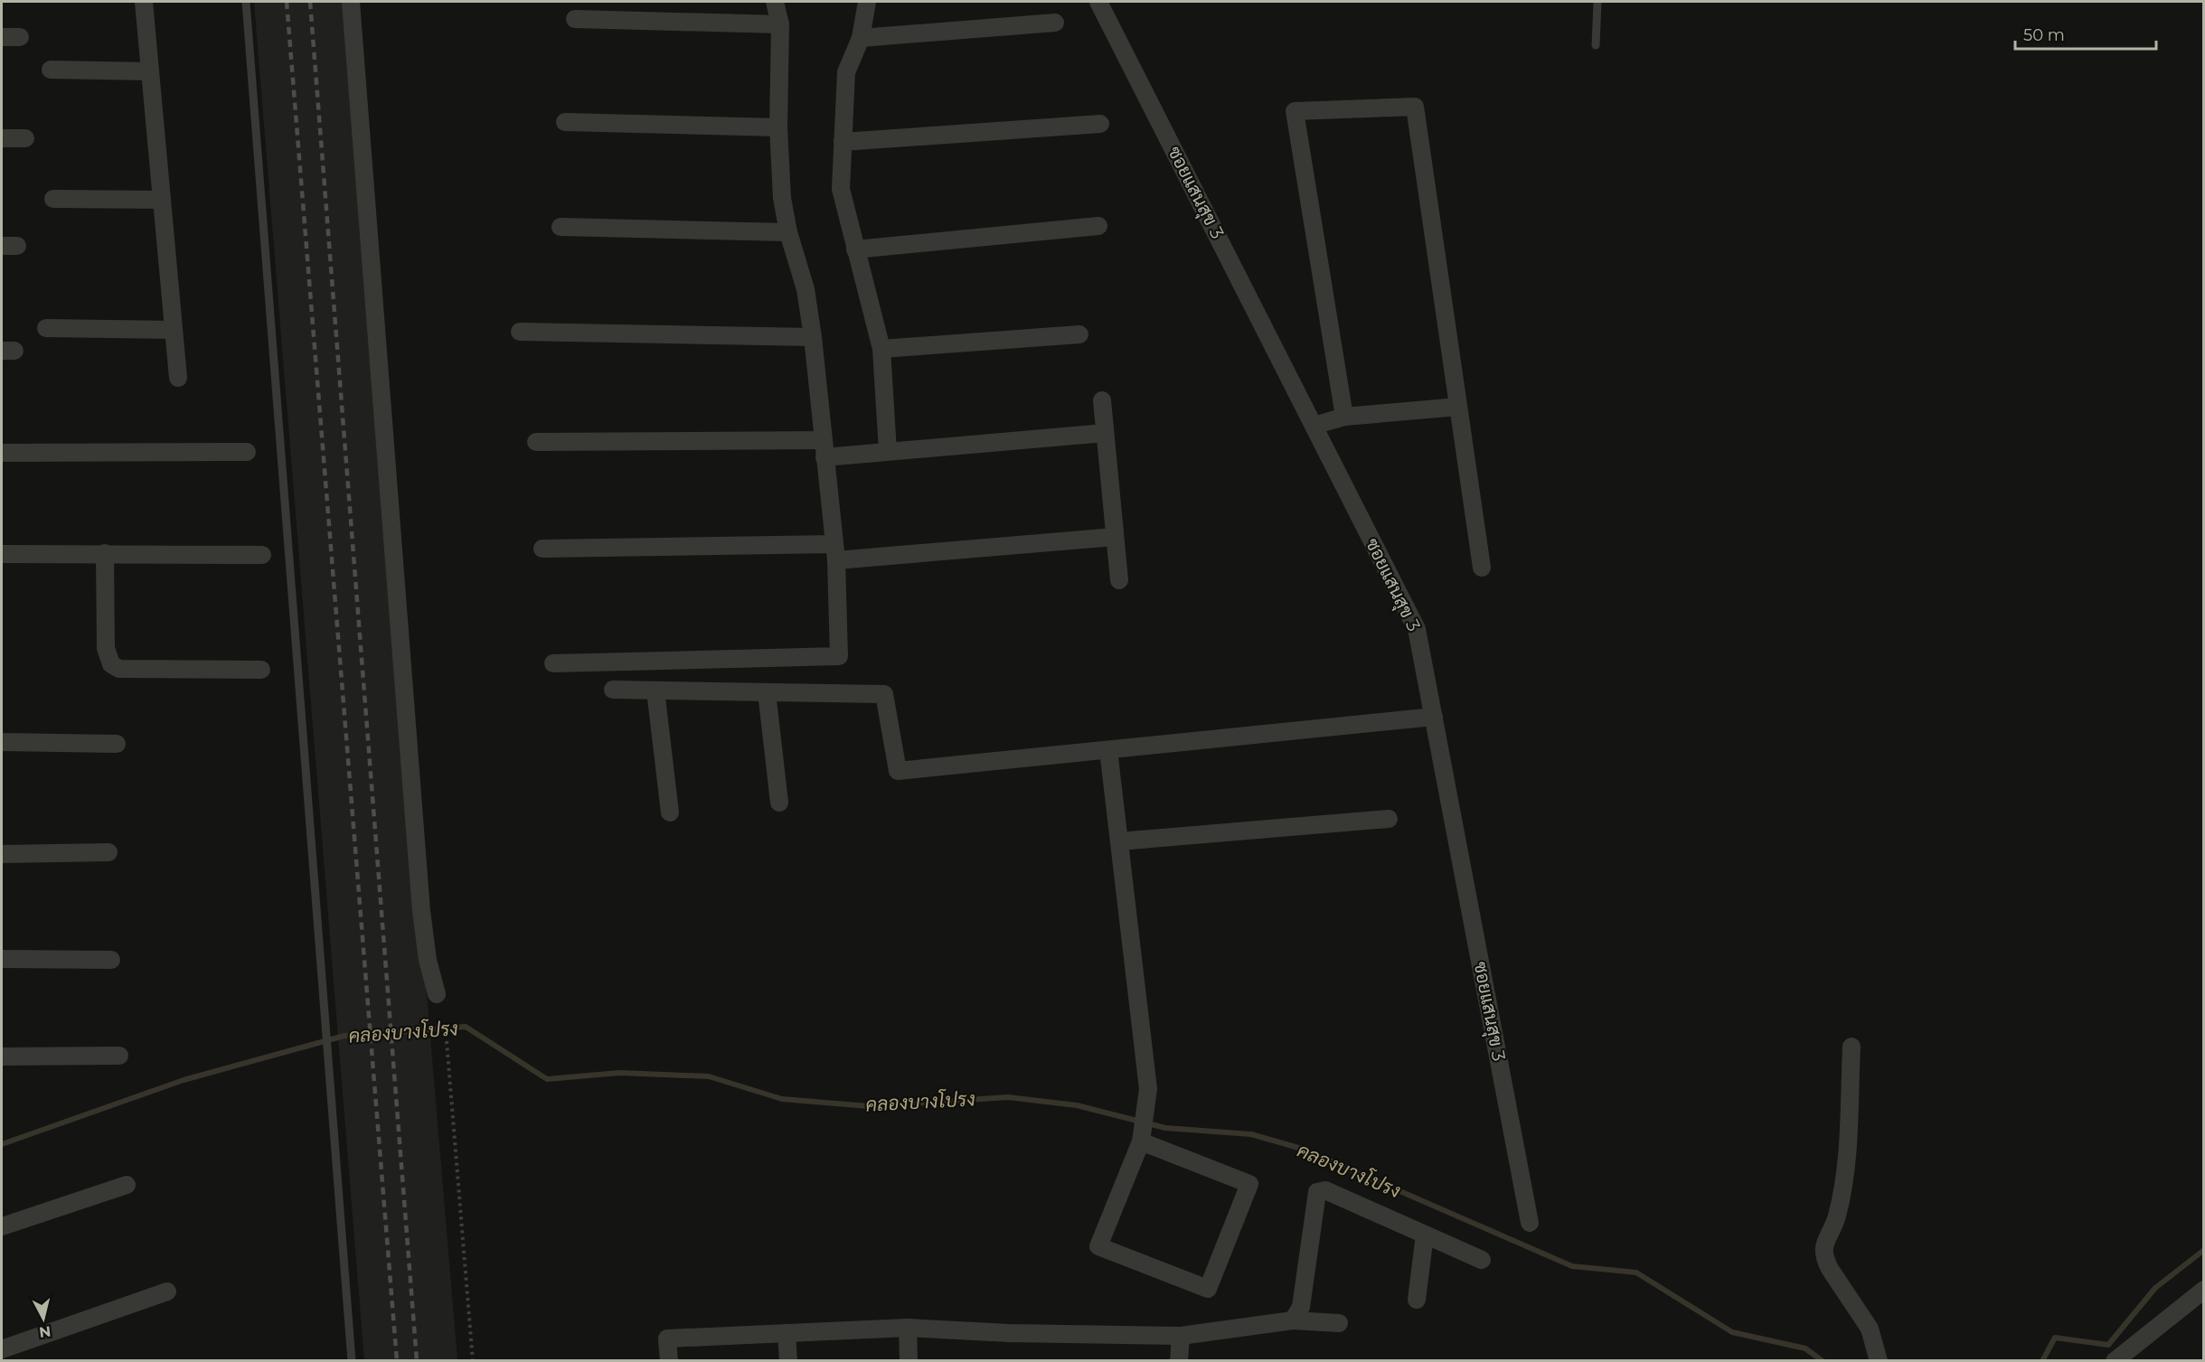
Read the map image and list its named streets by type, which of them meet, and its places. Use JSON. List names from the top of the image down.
{
  "streets": {
    "street": ["ซอยแสนสุข 3"]
  },
  "water": ["คลองบางโปรง"],
  "scale_bar": "50 m",
  "north": "bottom"
}
